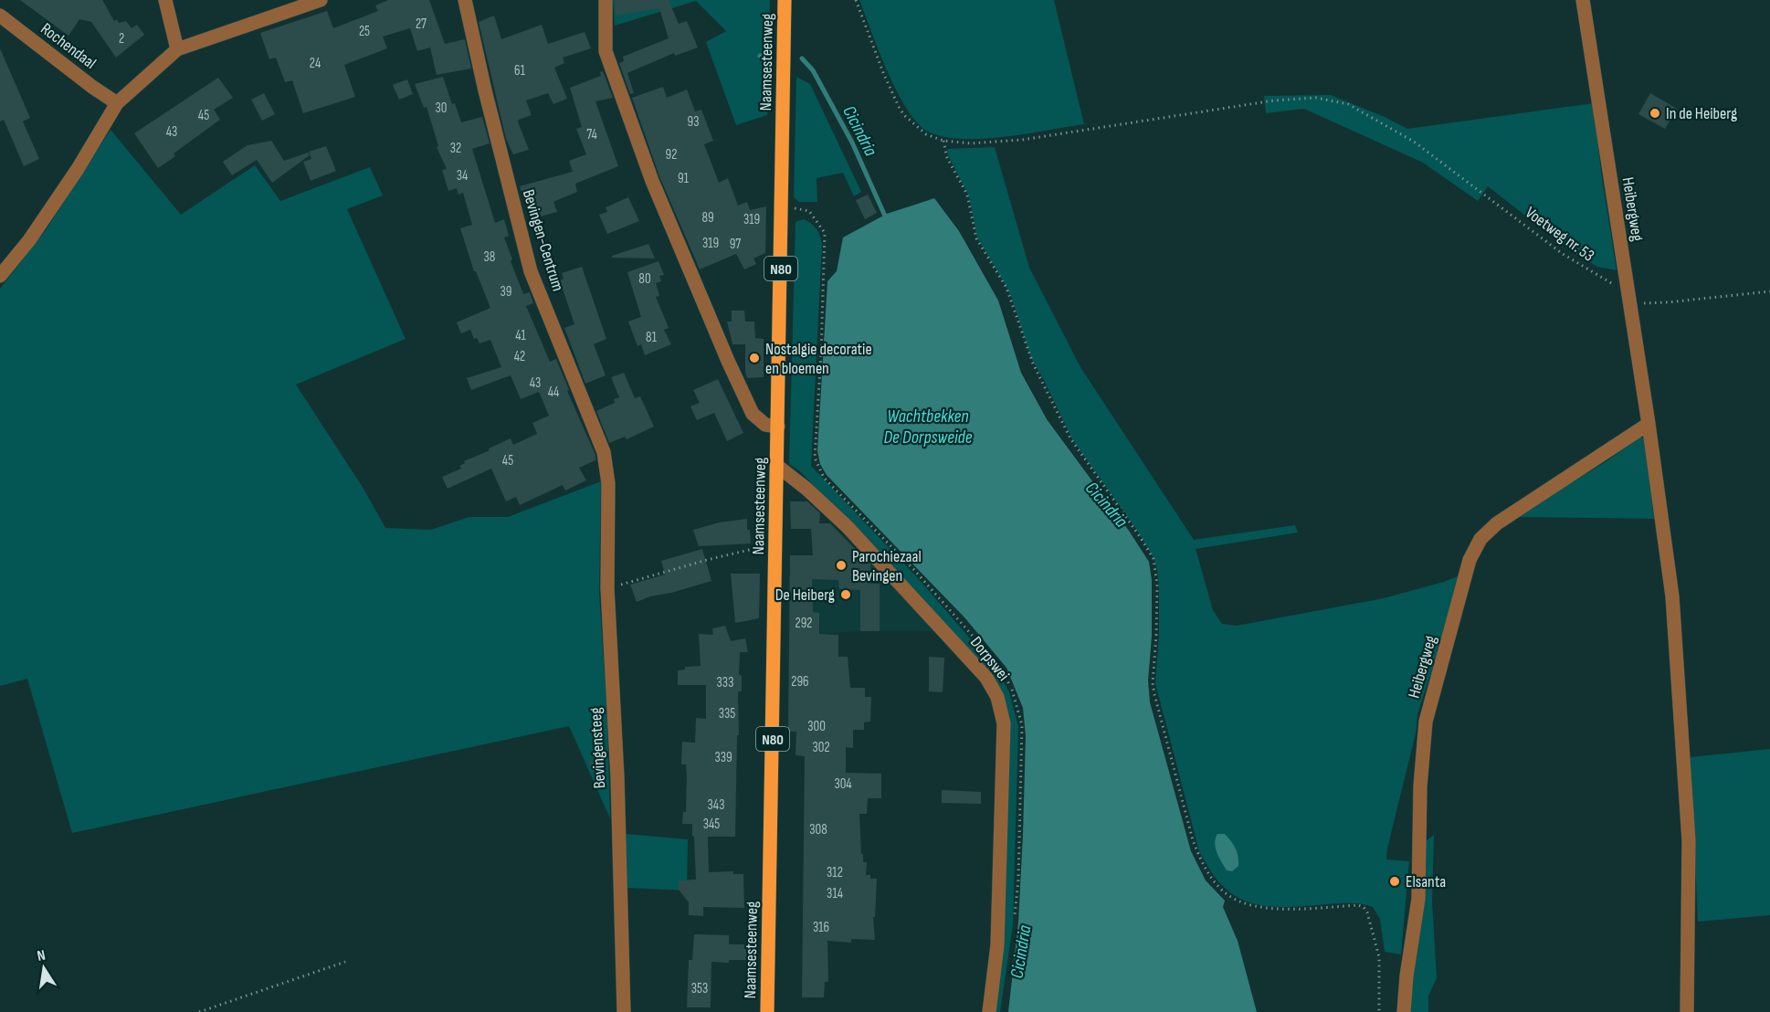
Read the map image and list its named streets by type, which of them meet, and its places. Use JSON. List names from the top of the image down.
{
  "streets": {
    "main road": ["Naamsesteenweg", "N80"],
    "street": [
      "Rochendaal",
      "Heibergweg",
      "Bevingen-Centrum",
      "Dorpswei",
      "Bevingensteeg"
    ],
    "path": ["Voetweg nr. 53"]
  },
  "crossings": [
    ["Naamsesteenweg", "Dorpswei"],
    ["Heibergweg", "Voetweg nr. 53"],
    ["Bevingen-Centrum", "Bevingensteeg"]
  ],
  "water": ["Cicindria", "Wachtbekken De Dorpsweide"],
  "places": [
    "In de Heiberg",
    "Nostalgie decoratie en bloemen",
    "Parochiezaal Bevingen",
    "De Heiberg",
    "Elsanta"
  ],
  "house_numbers": [
    "27",
    "25",
    "2",
    "24",
    "61",
    "30",
    "45",
    "93",
    "43",
    "74",
    "32",
    "92",
    "34",
    "91",
    "89",
    "319",
    "319",
    "97",
    "38",
    "80",
    "39",
    "41",
    "81",
    "42",
    "43",
    "44",
    "45",
    "292",
    "296",
    "333",
    "335",
    "300",
    "302",
    "339",
    "304",
    "343",
    "345",
    "308",
    "312",
    "314",
    "316",
    "353"
  ],
  "north": "top"
}
